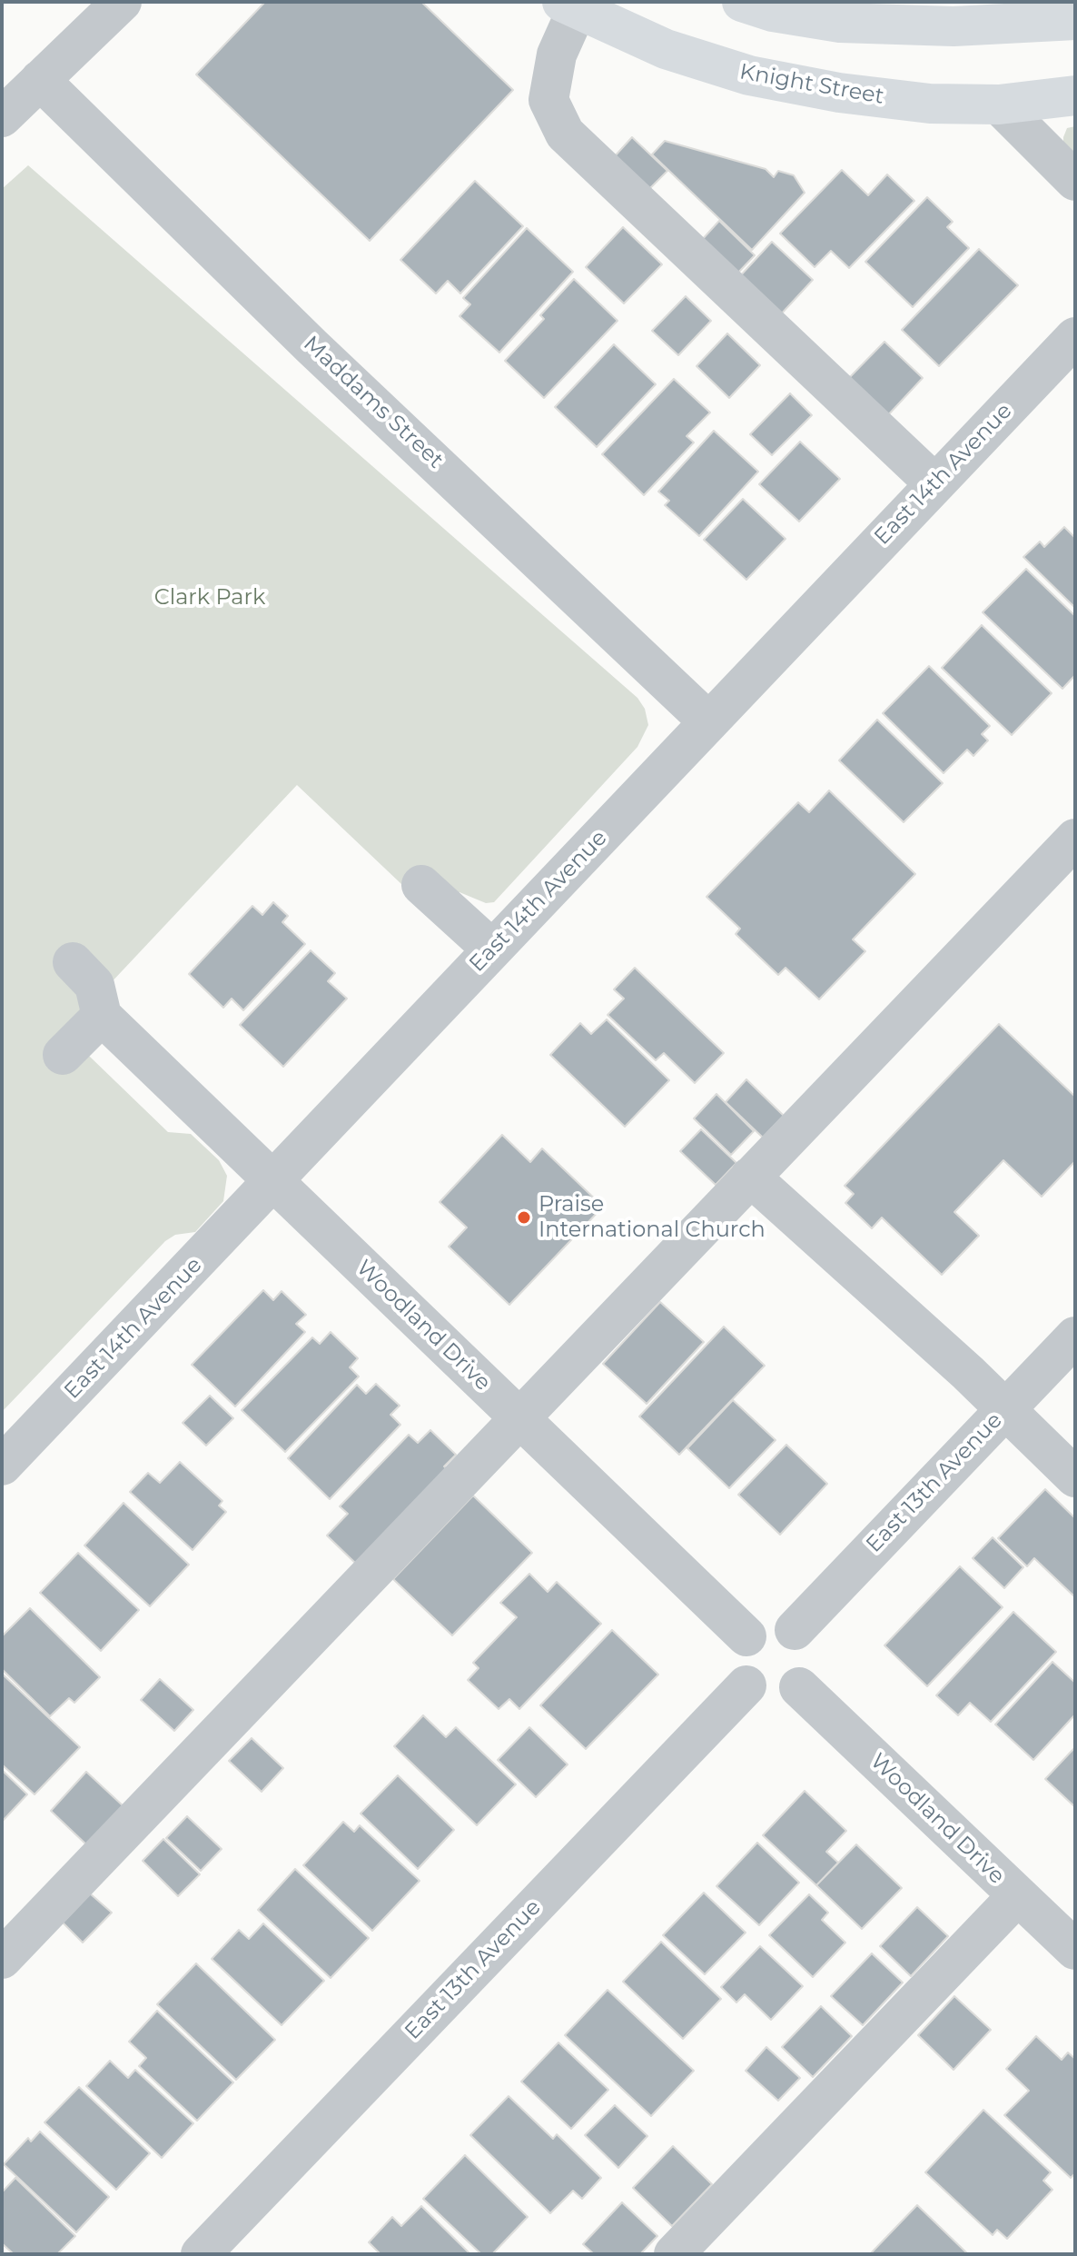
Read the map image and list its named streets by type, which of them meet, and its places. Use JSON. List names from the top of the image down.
{
  "streets": {
    "main road": ["Knight Street"],
    "street": [
      "Maddams Street",
      "East 14th Avenue",
      "Woodland Drive",
      "East 13th Avenue"
    ]
  },
  "crossings": [
    ["Maddams Street", "East 14th Avenue"],
    ["East 14th Avenue", "Woodland Drive"],
    ["Woodland Drive", "East 13th Avenue"]
  ],
  "parks": ["Clark Park"],
  "places": ["Praise International Church"]
}
